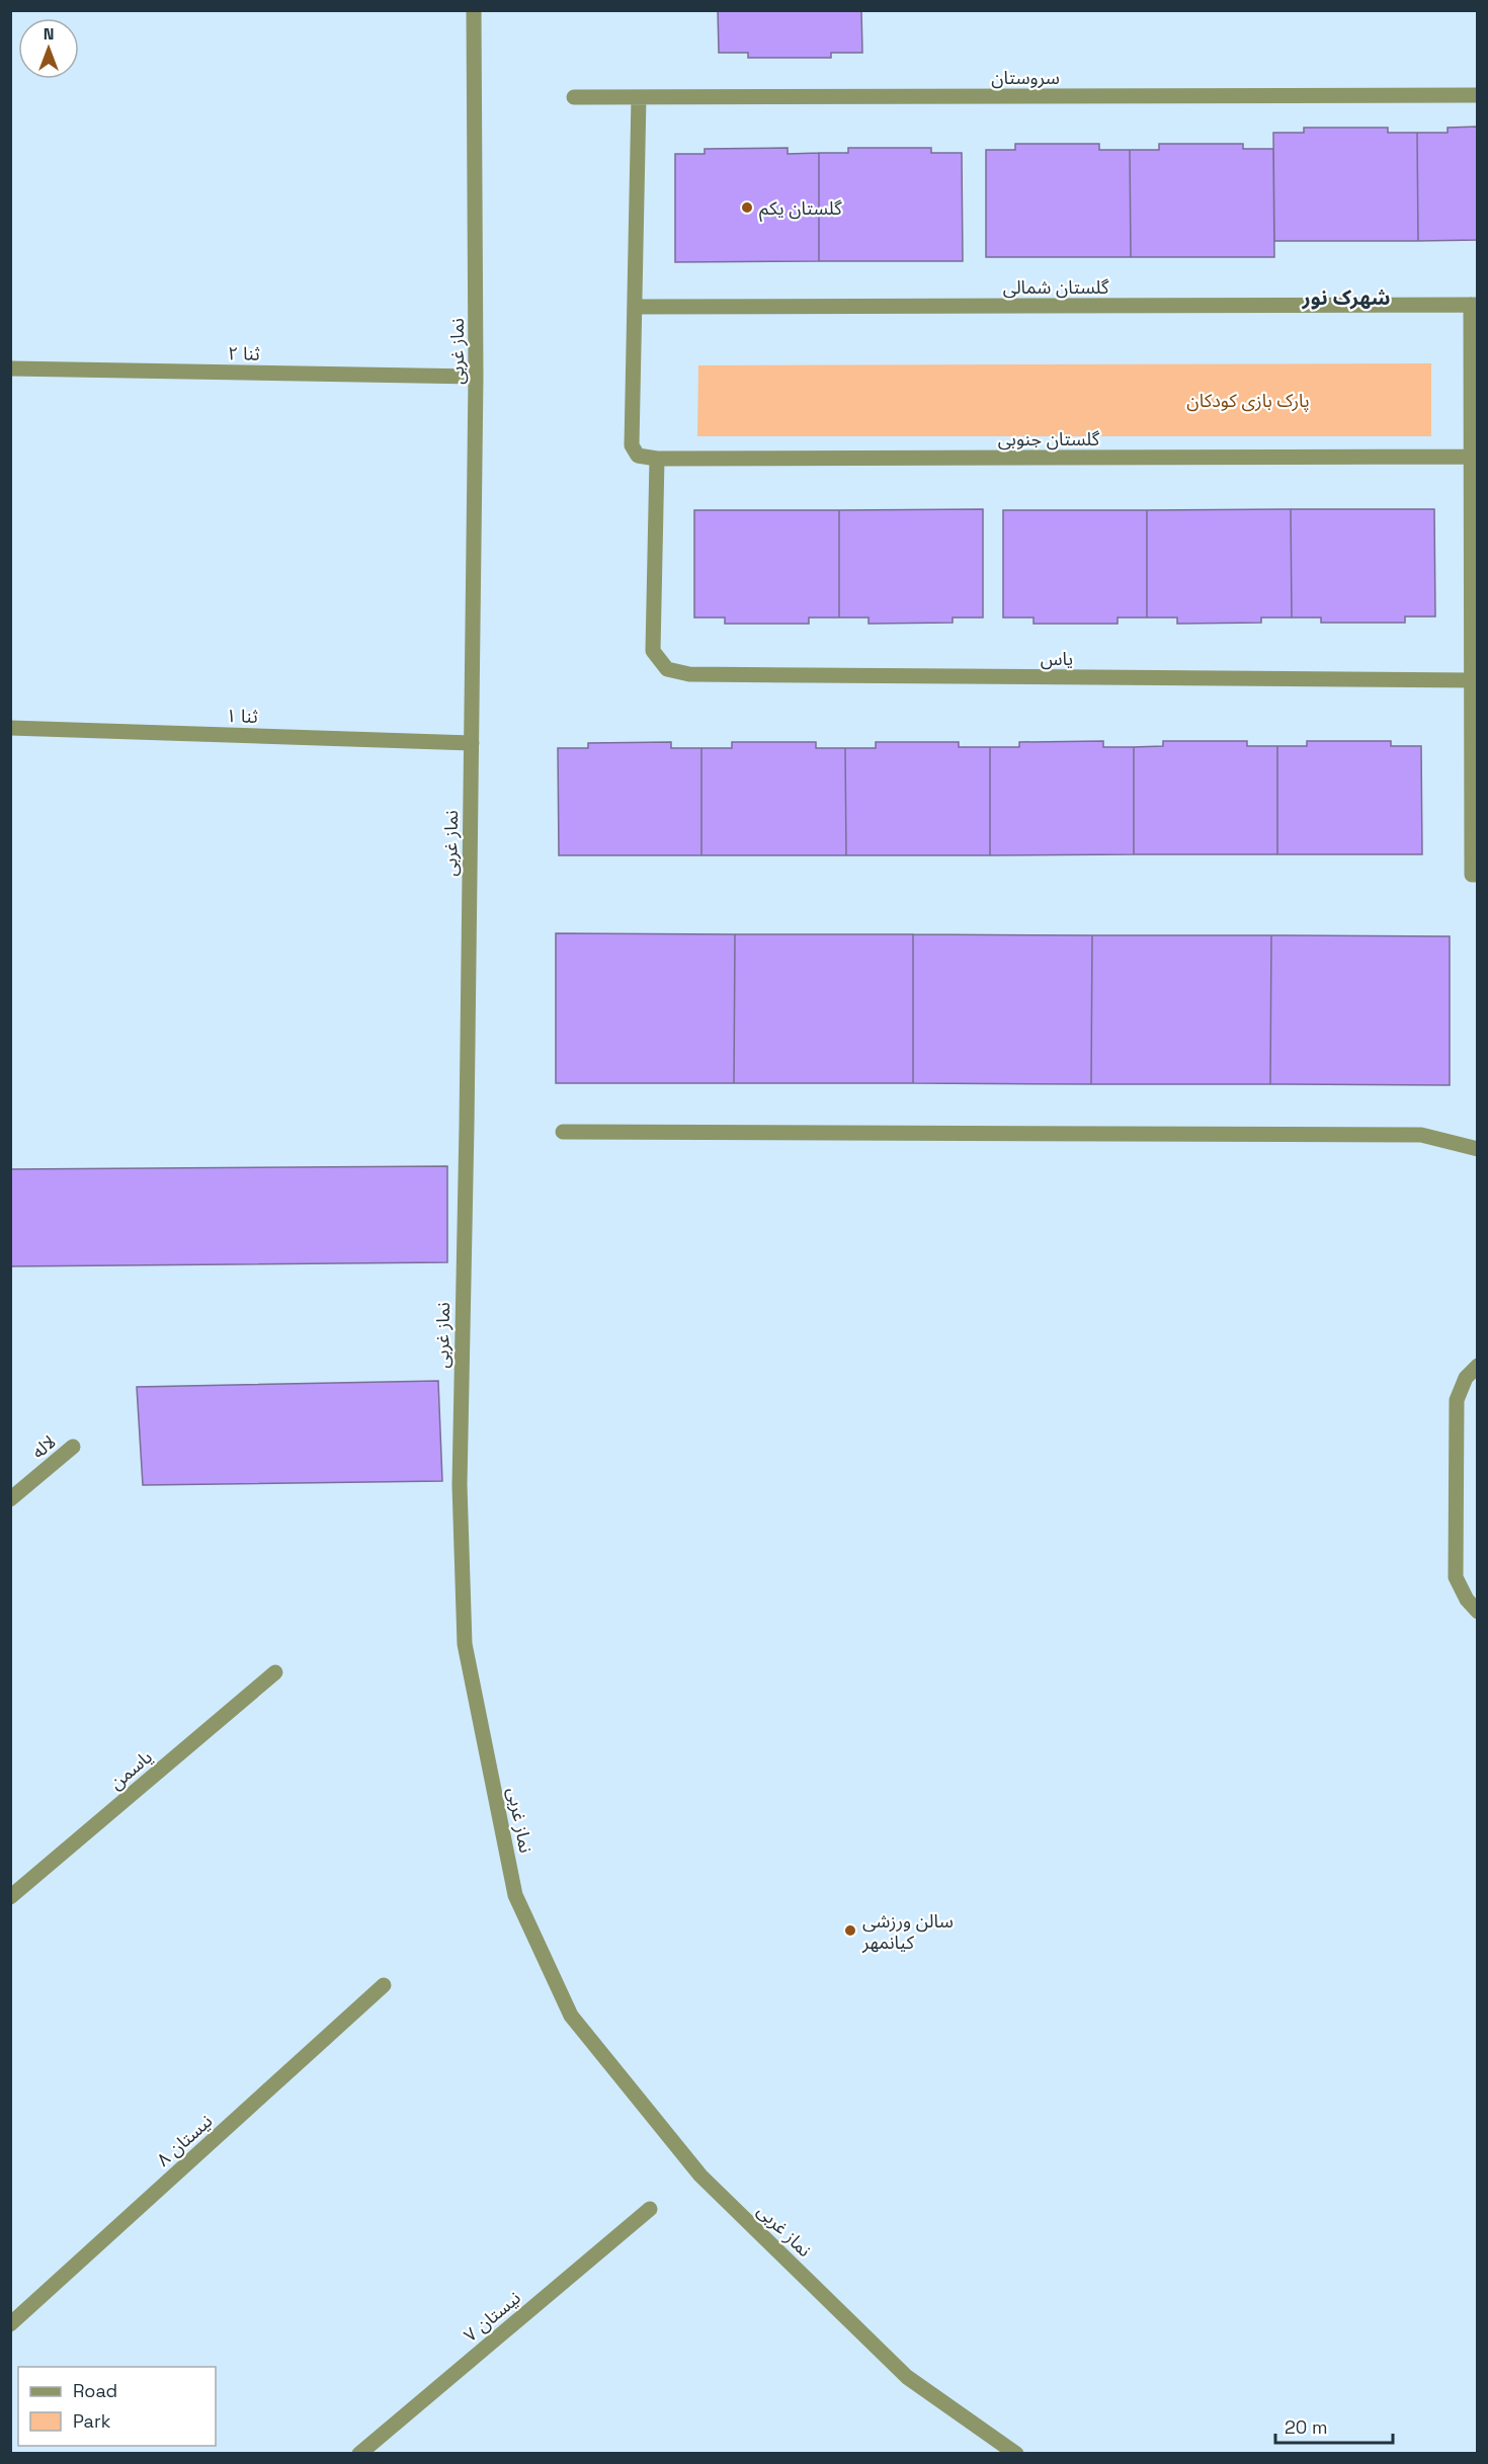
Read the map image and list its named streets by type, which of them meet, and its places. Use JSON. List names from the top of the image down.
{
  "streets": {
    "street": [
      "سروستان",
      "گلستان شمالی",
      "نماز غربی",
      "ثنا ۲",
      "گلستان جنوبی",
      "یاس",
      "ثنا ۱",
      "لاله",
      "یاسمن",
      "نیستان ۸",
      "نیستان ۷"
    ]
  },
  "crossings": [
    ["گلستان شمالی", "گلستان جنوبی"],
    ["نماز غربی", "ثنا ۲"],
    ["نماز غربی", "ثنا ۱"],
    ["گلستان جنوبی", "یاس"]
  ],
  "districts": ["شهرک نور"],
  "parks": ["پارک بازی کودکان"],
  "places": ["گلستان یکم", "سالن ورزشی کیانمهر"],
  "legend": ["Road", "Park"],
  "scale_bar": "20 m",
  "north": "top"
}
